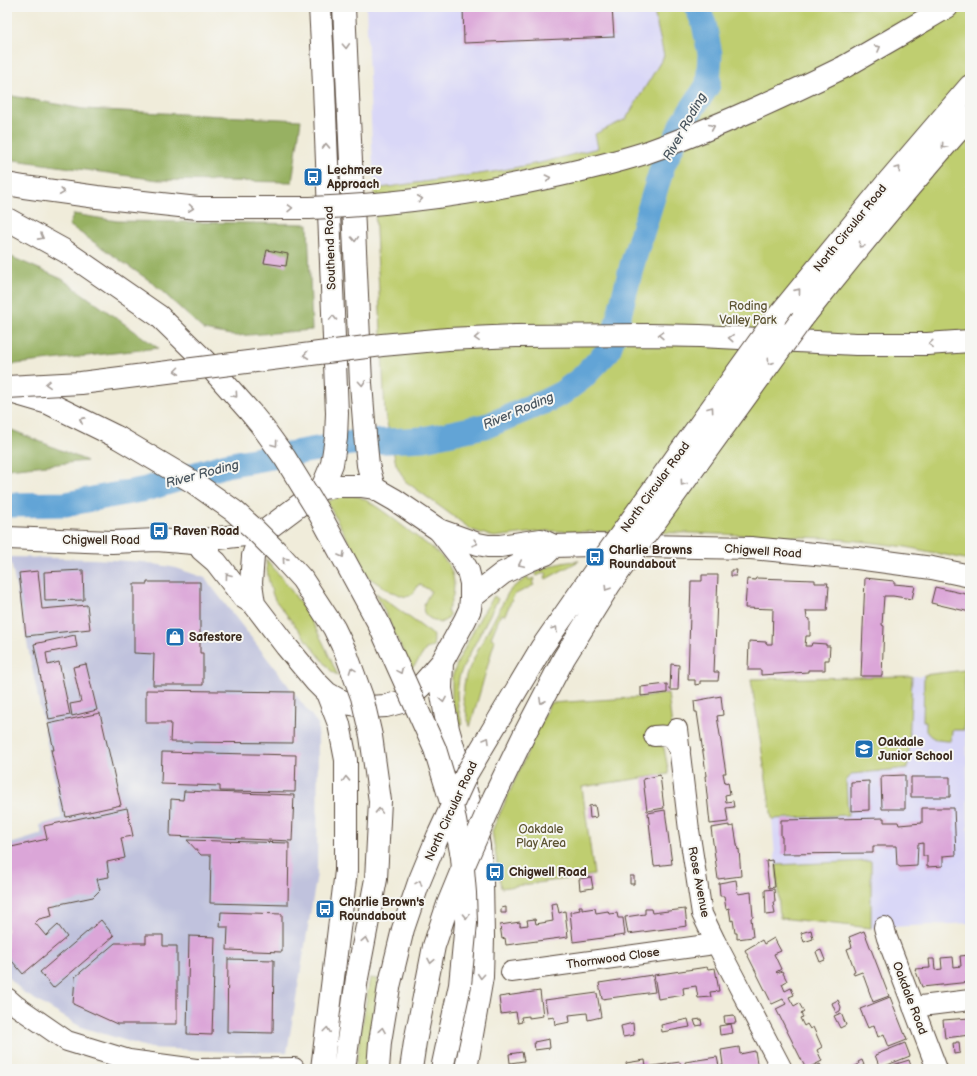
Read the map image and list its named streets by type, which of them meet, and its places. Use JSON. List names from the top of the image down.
{
  "streets": {
    "main road": ["North Circular Road", "Southend Road", "Chigwell Road"],
    "street": ["Rose Avenue", "Thornwood Close", "Oakdale Road"]
  },
  "crossings": [
    ["Rose Avenue", "Thornwood Close"]
  ],
  "water": ["River Roding"],
  "parks": ["Roding Valley Park", "Oakdale Play Area"],
  "places": {
    "bus stop": [
      "Lechmere Approach",
      "Raven Road",
      "Charlie Browns Roundabout",
      "Chigwell Road",
      "Charlie Brown's Roundabout"
    ],
    "shop": ["Safestore"],
    "school or university": ["Oakdale Junior School"]
  }
}
